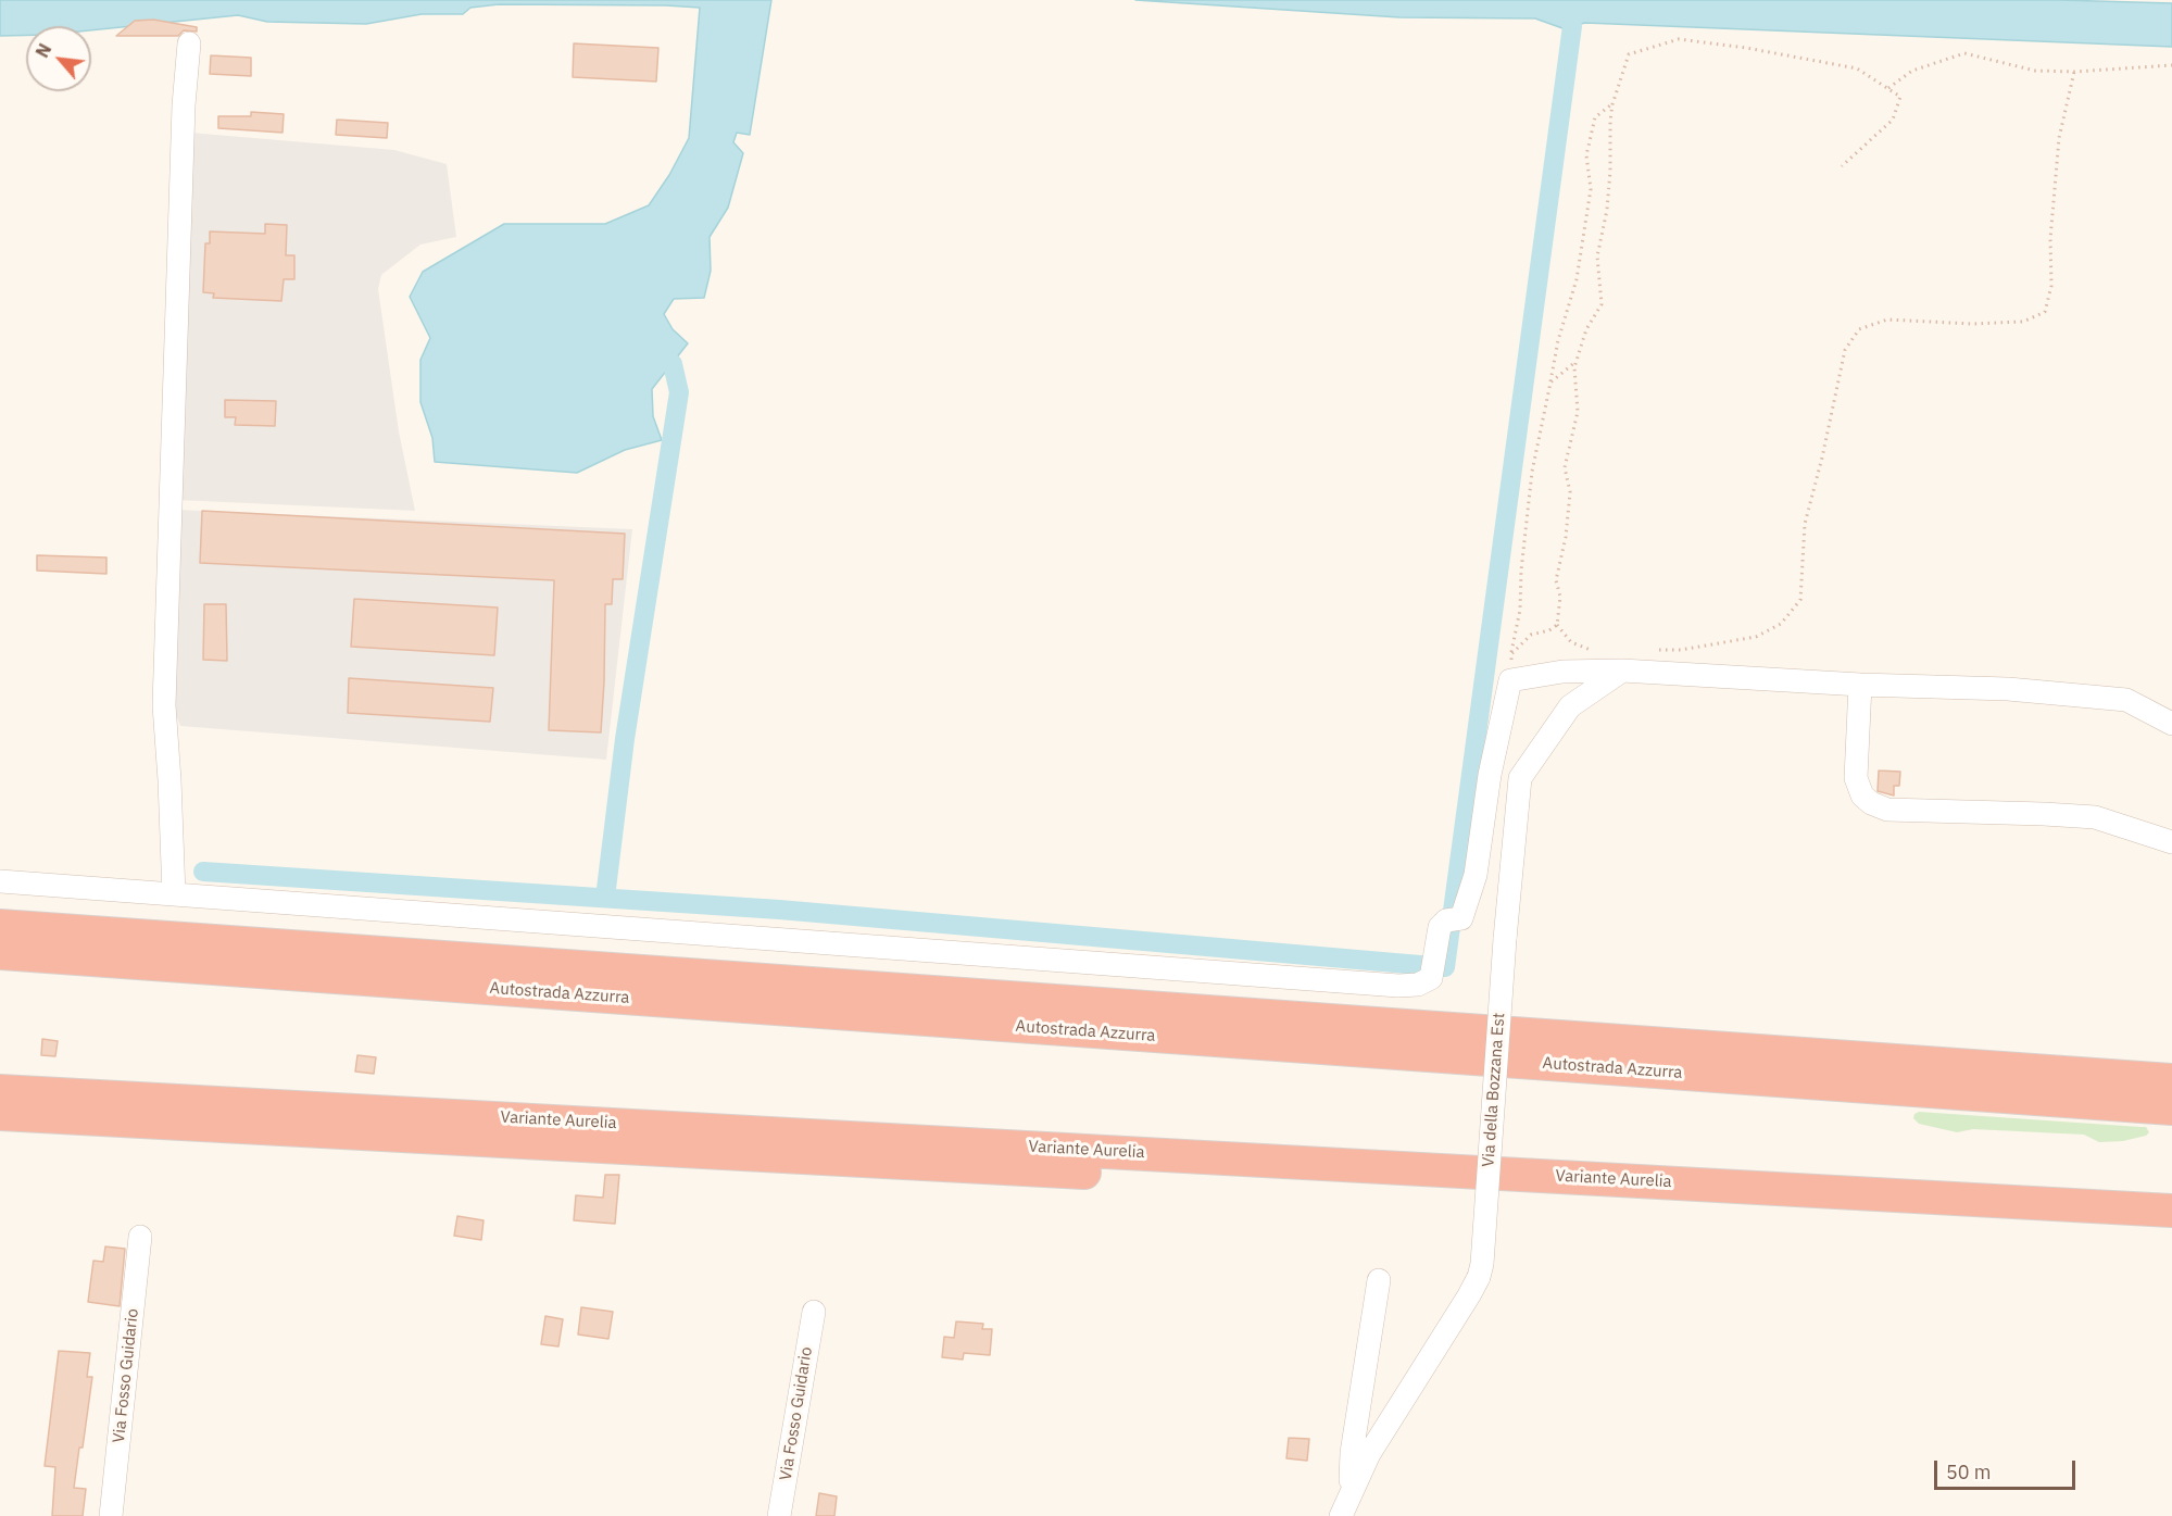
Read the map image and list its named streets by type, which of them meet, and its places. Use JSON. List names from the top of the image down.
{
  "streets": {
    "highway": ["Autostrada Azzurra", "Variante Aurelia"],
    "street": ["Via della Bozzana Est", "Via Fosso Guidario"]
  },
  "scale_bar": "50 m",
  "north": "top left"
}
